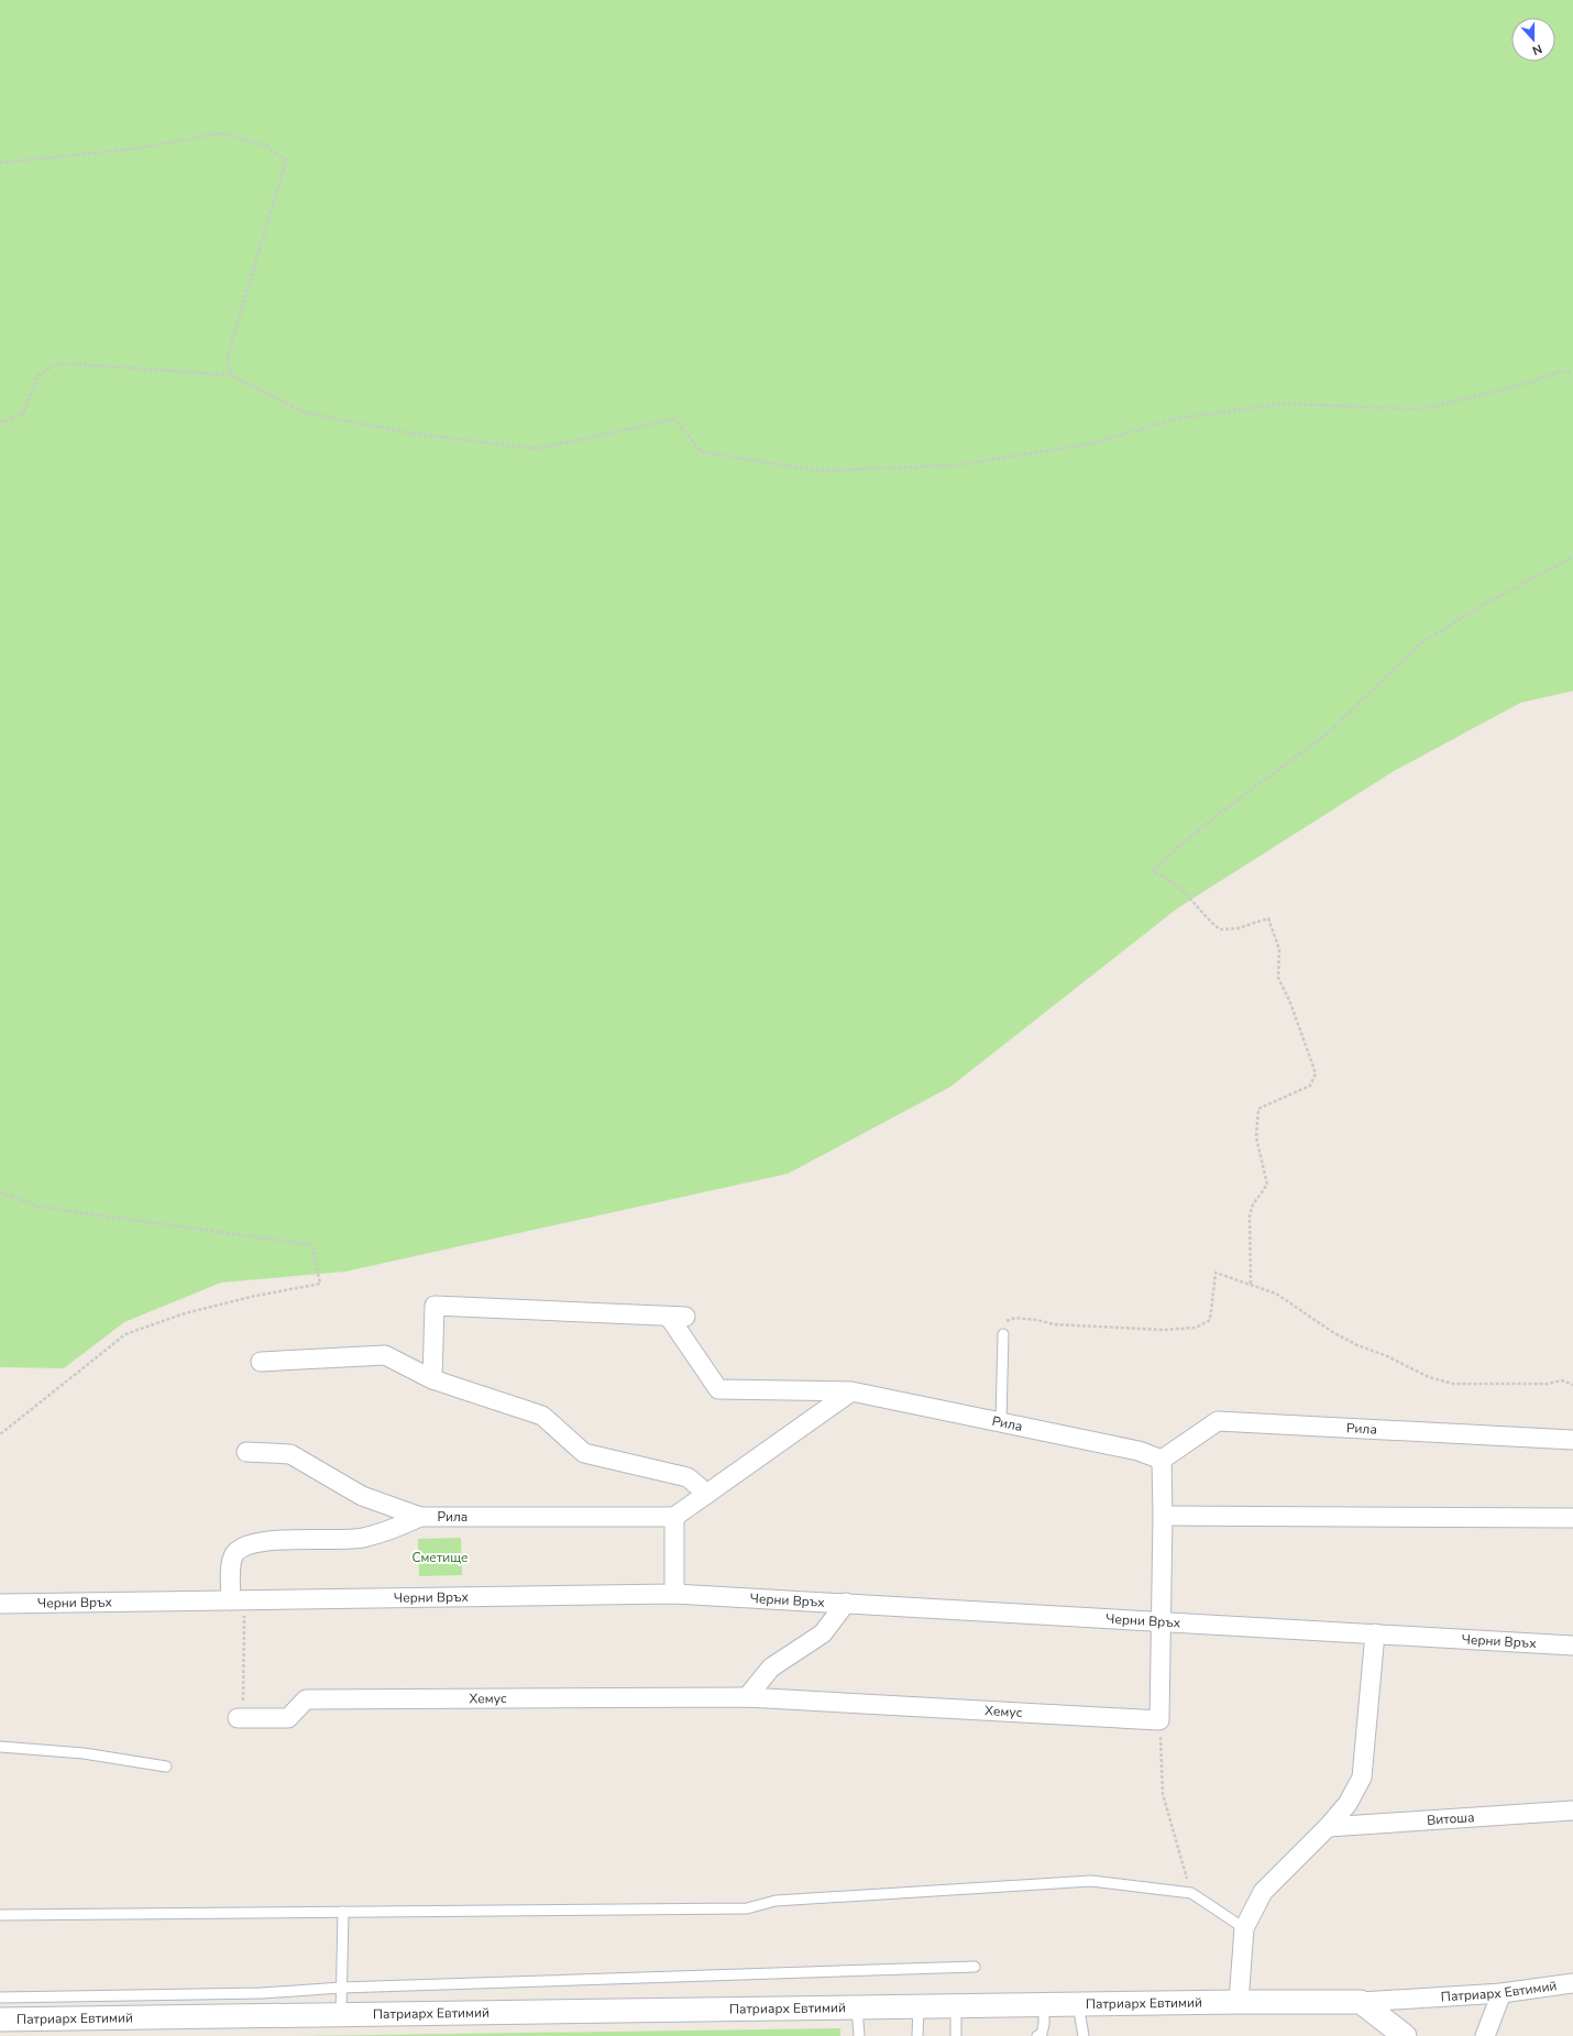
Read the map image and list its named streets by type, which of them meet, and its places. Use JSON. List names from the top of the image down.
{
  "streets": {
    "street": [
      "Рила",
      "Черни Връх",
      "Хемус",
      "Витоша",
      "Патриарх Евтимий"
    ]
  },
  "parks": ["Сметище"],
  "north": "bottom"
}
